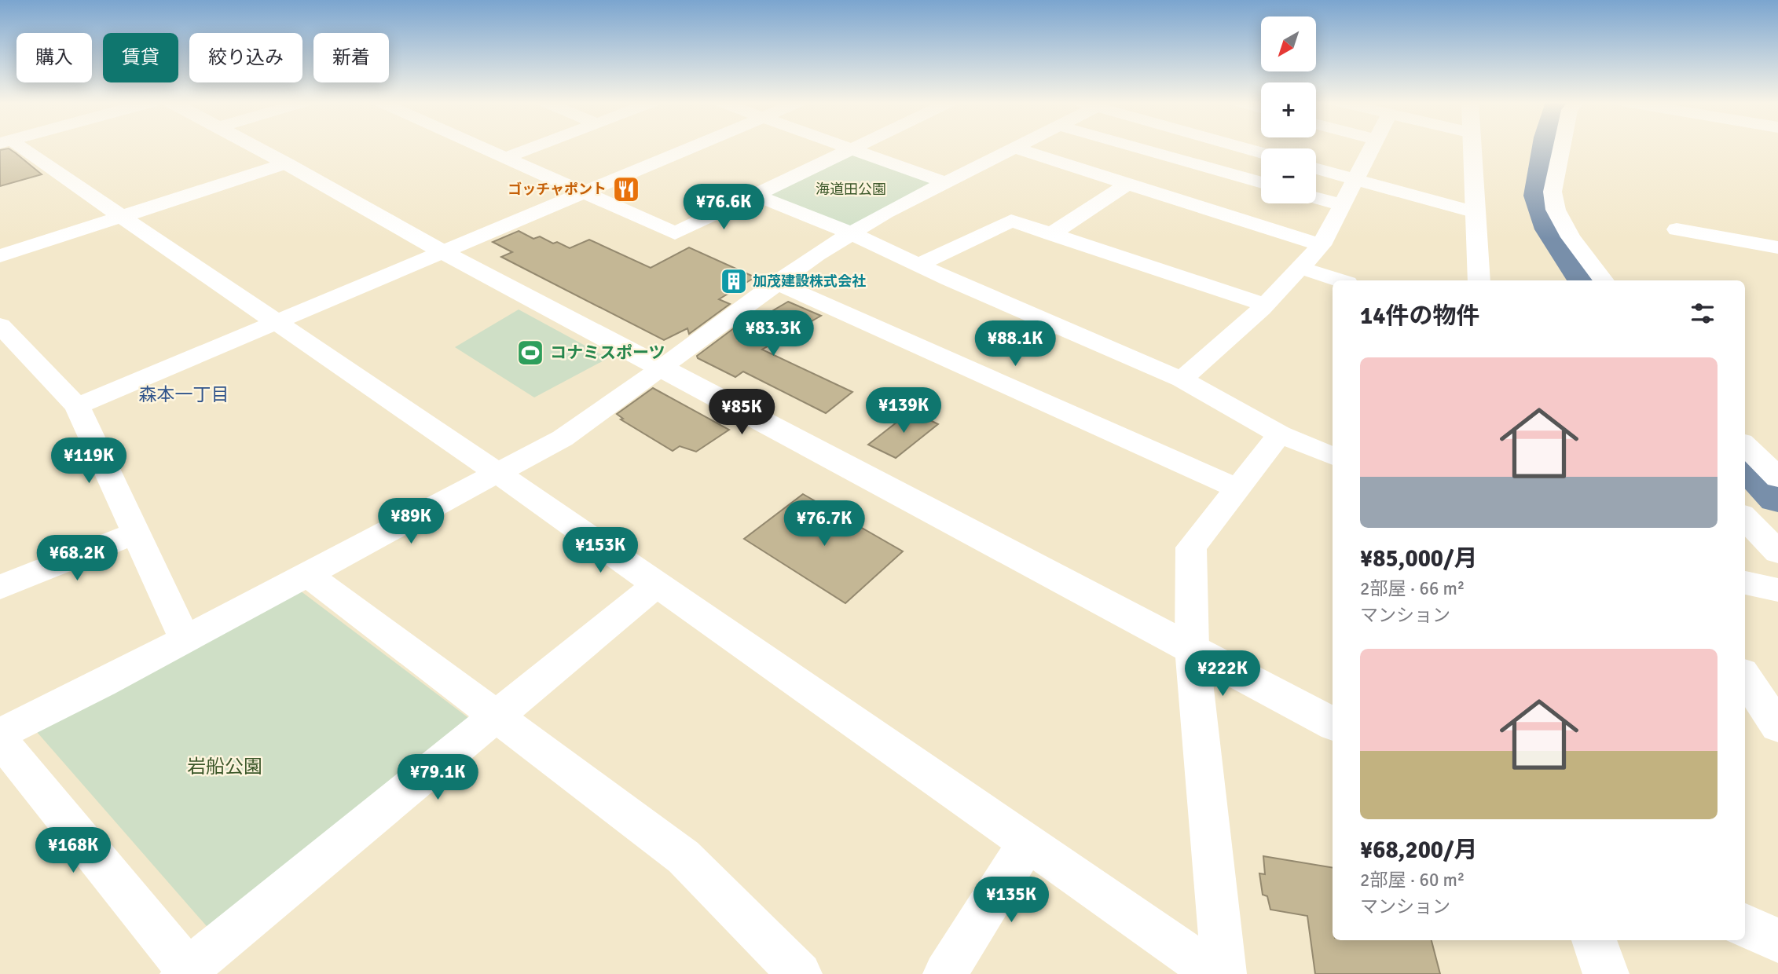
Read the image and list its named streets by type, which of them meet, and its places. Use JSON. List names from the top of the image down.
{
  "districts": ["森本一丁目"],
  "parks": ["海道田公園", "岩船公園"],
  "places": {
    "restaurant": ["ゴッチャポント"],
    "building": ["加茂建設株式会社"],
    "sports": ["コナミスポーツ"]
  },
  "north": "bottom left",
  "page": {
    "map_buttons": ["+", "−"],
    "chip": [
      "購入",
      "賃貸",
      "絞り込み",
      "新着"
    ],
    "price": [
      "¥76.6K",
      "¥83.3K",
      "¥88.1K",
      "¥139K",
      "¥85K",
      "¥119K",
      "¥89K",
      "¥76.7K",
      "¥153K",
      "¥68.2K",
      "¥222K",
      "¥79.1K",
      "¥168K",
      "¥135K"
    ],
    "heading": "14件の物件",
    "list": [
      {
        "name": "¥85,000/月",
        "note": "2部屋 · 66 m² · マンション"
      },
      {
        "name": "¥68,200/月",
        "note": "2部屋 · 60 m² · マンション"
      }
    ]
  }
}
